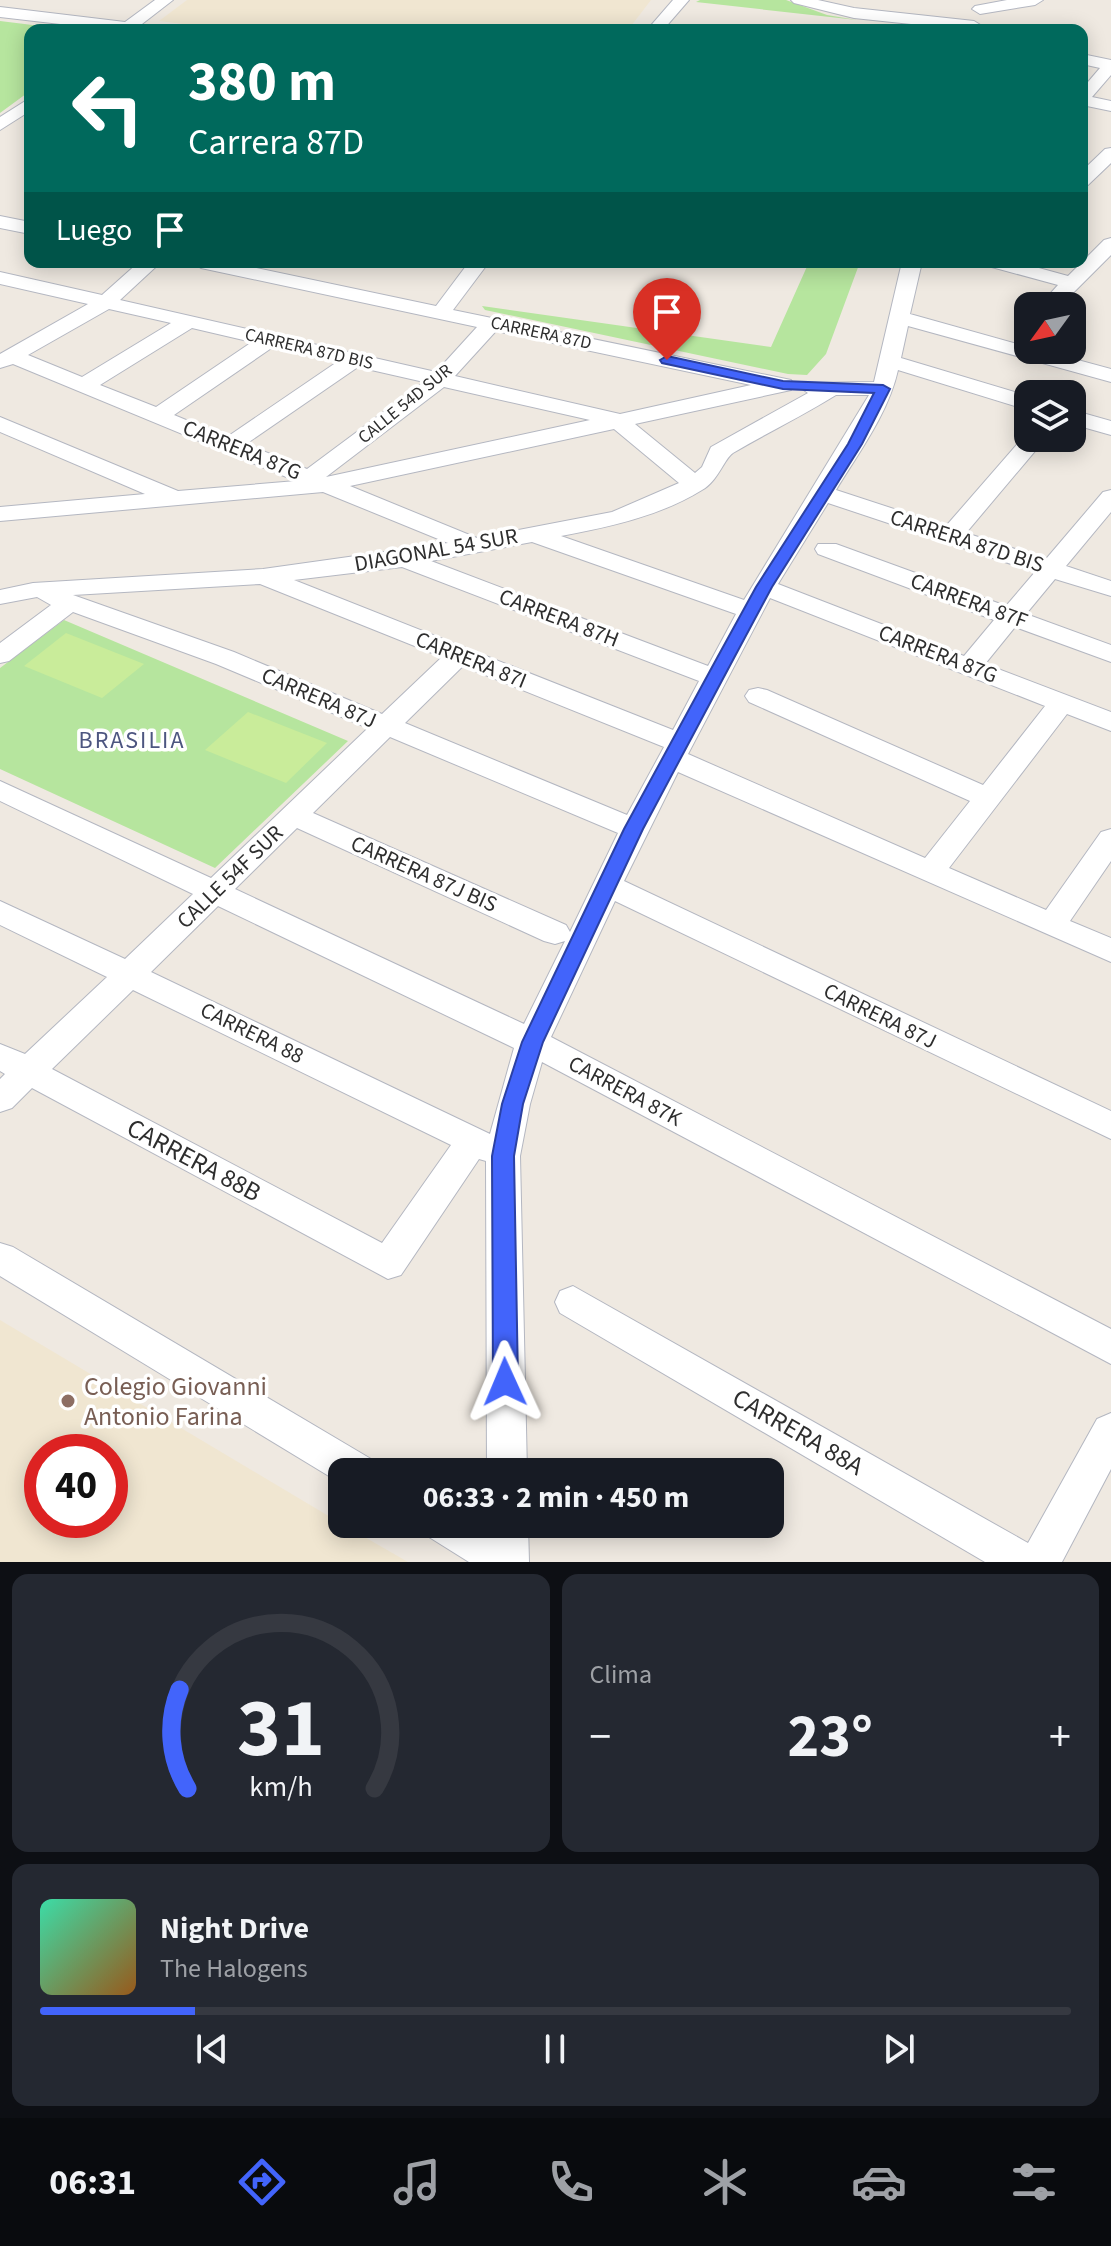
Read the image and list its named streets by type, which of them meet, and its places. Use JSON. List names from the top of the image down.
{
  "streets": {
    "street": [
      "CARRERA 87D",
      "CARRERA 87D BIS",
      "CALLE 54D SUR",
      "CARRERA 87G",
      "DIAGONAL 54 SUR",
      "CARRERA 87F",
      "CARRERA 87H",
      "CARRERA 87I",
      "CARRERA 87J",
      "CARRERA 87J BIS",
      "CALLE 54F SUR",
      "CARRERA 88",
      "CARRERA 87K",
      "CARRERA 88B",
      "CARRERA 88A"
    ]
  },
  "crossings": [
    ["CARRERA 87D", "CALLE 54D SUR"],
    ["CARRERA 87D BIS", "CALLE 54D SUR"],
    ["CALLE 54D SUR", "CARRERA 87G"],
    ["CARRERA 87G", "DIAGONAL 54 SUR"],
    ["DIAGONAL 54 SUR", "CARRERA 87H"],
    ["DIAGONAL 54 SUR", "CARRERA 87I"],
    ["DIAGONAL 54 SUR", "CARRERA 87J"],
    ["CARRERA 87I", "CALLE 54F SUR"],
    ["CARRERA 87J", "CALLE 54F SUR"],
    ["CARRERA 87J BIS", "CALLE 54F SUR"],
    ["CALLE 54F SUR", "CARRERA 88"],
    ["CALLE 54F SUR", "CARRERA 87K"],
    ["CALLE 54F SUR", "CARRERA 88B"],
    ["CARRERA 88", "CARRERA 88B"]
  ],
  "districts": ["BRASILIA"],
  "places": ["Colegio Giovanni Antonio Farina"],
  "north": "bottom left",
  "page": {
    "turn": ["380 m", "Carrera 87D"],
    "then": "Luego",
    "limit": "40",
    "trip": "06:33 · 2 min · 450 m",
    "tile": "Clima",
    "heat": ["−", "23°", "+"],
    "song": ["Night Drive", "The Halogens"],
    "tabs": "06:31",
    "gauge": ["31", "km/h"]
  }
}
